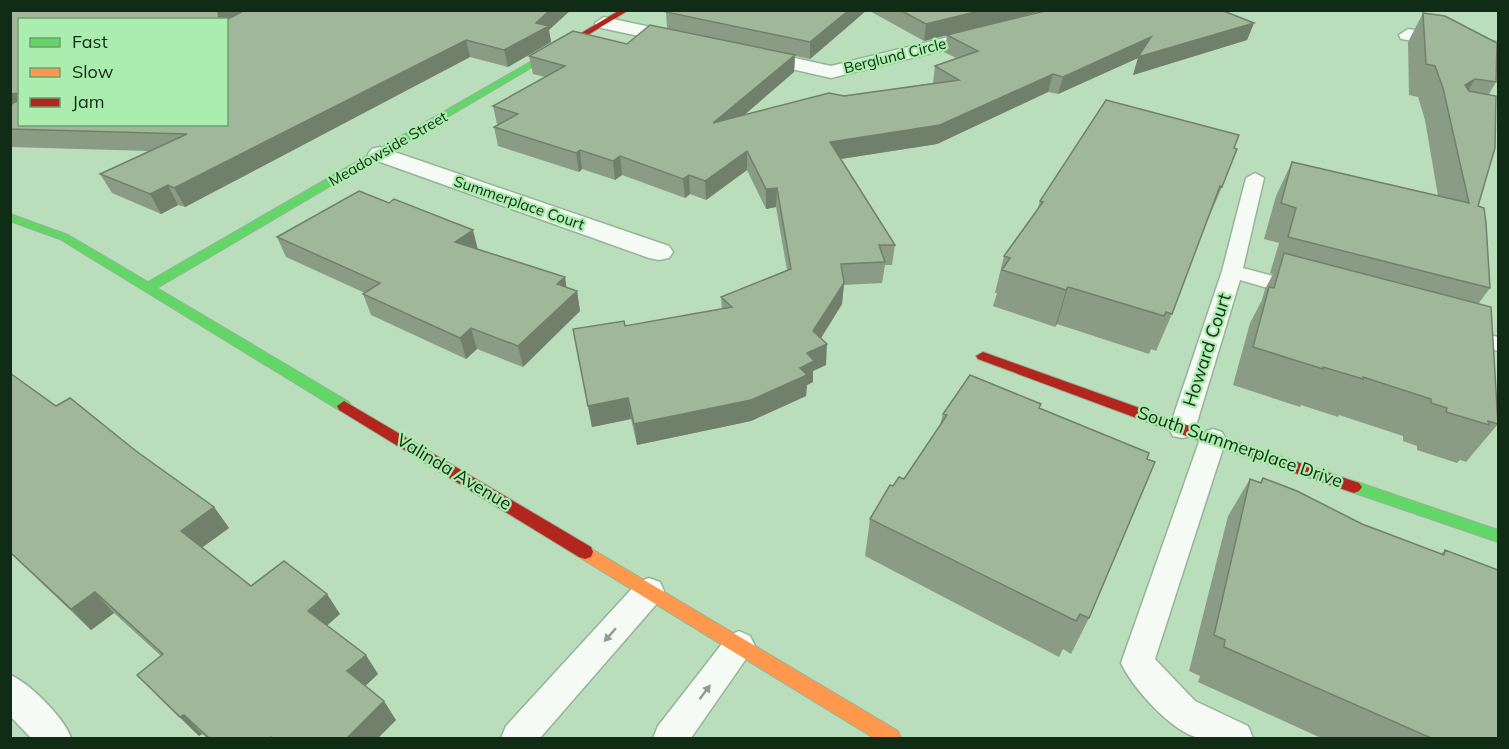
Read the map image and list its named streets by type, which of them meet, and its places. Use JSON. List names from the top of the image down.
{
  "streets": {
    "street": [
      "Berglund Circle",
      "Meadowside Street",
      "Summerplace Court",
      "South Summerplace Drive",
      "Valinda Avenue"
    ],
    "lane": ["Howard Court"]
  },
  "crossings": [
    ["Meadowside Street", "Summerplace Court"],
    ["Meadowside Street", "Valinda Avenue"],
    ["Howard Court", "South Summerplace Drive"]
  ],
  "legend": ["Fast", "Slow", "Jam"]
}
